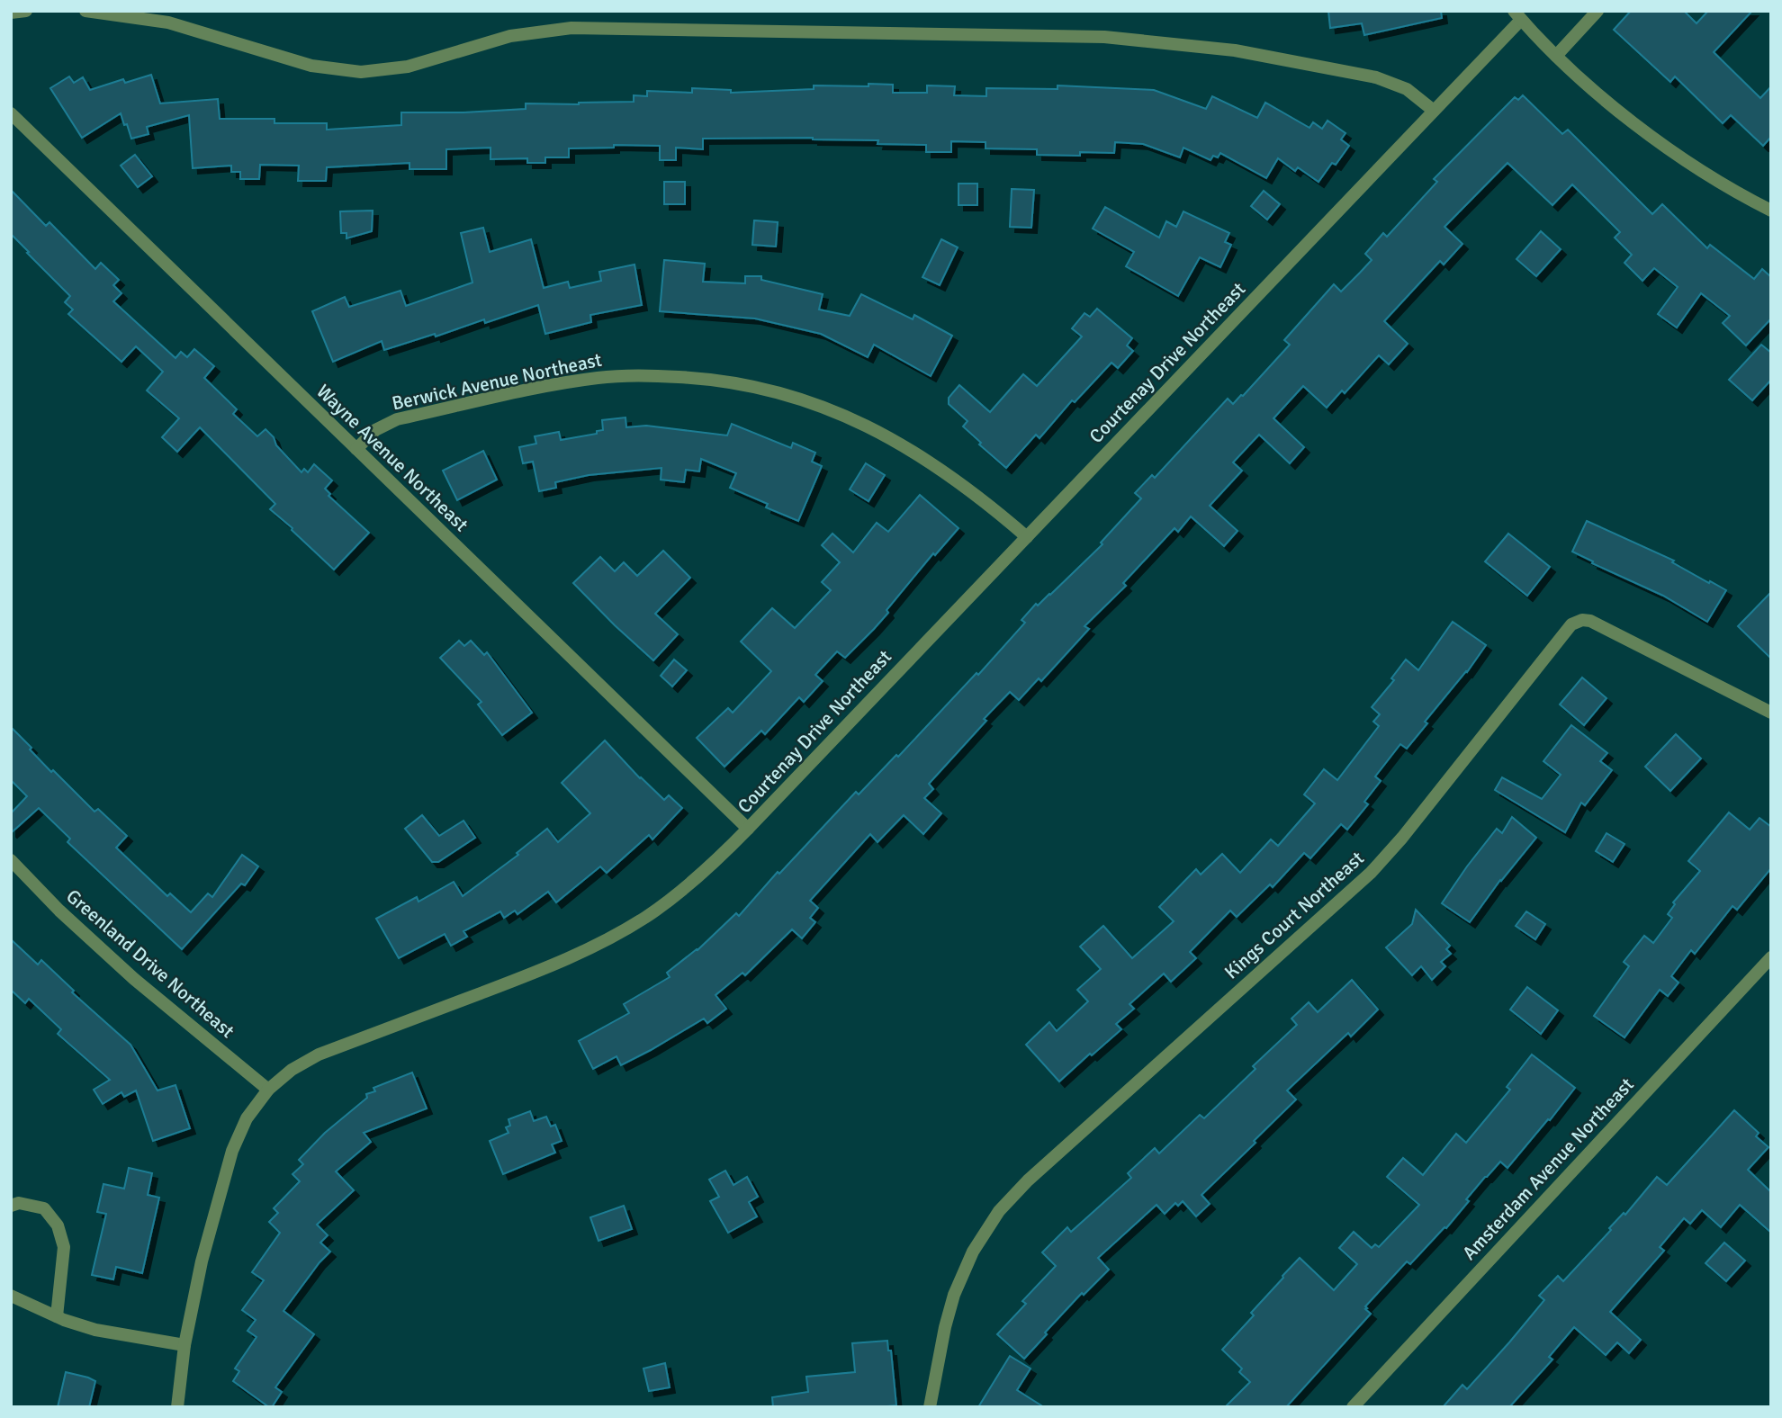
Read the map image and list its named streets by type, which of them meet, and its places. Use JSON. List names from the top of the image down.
{
  "streets": {
    "street": [
      "Courtenay Drive Northeast",
      "Berwick Avenue Northeast",
      "Wayne Avenue Northeast",
      "Kings Court Northeast",
      "Greenland Drive Northeast",
      "Amsterdam Avenue Northeast"
    ]
  },
  "crossings": [
    ["Courtenay Drive Northeast", "Berwick Avenue Northeast"],
    ["Courtenay Drive Northeast", "Wayne Avenue Northeast"],
    ["Courtenay Drive Northeast", "Greenland Drive Northeast"],
    ["Berwick Avenue Northeast", "Wayne Avenue Northeast"]
  ]
}
